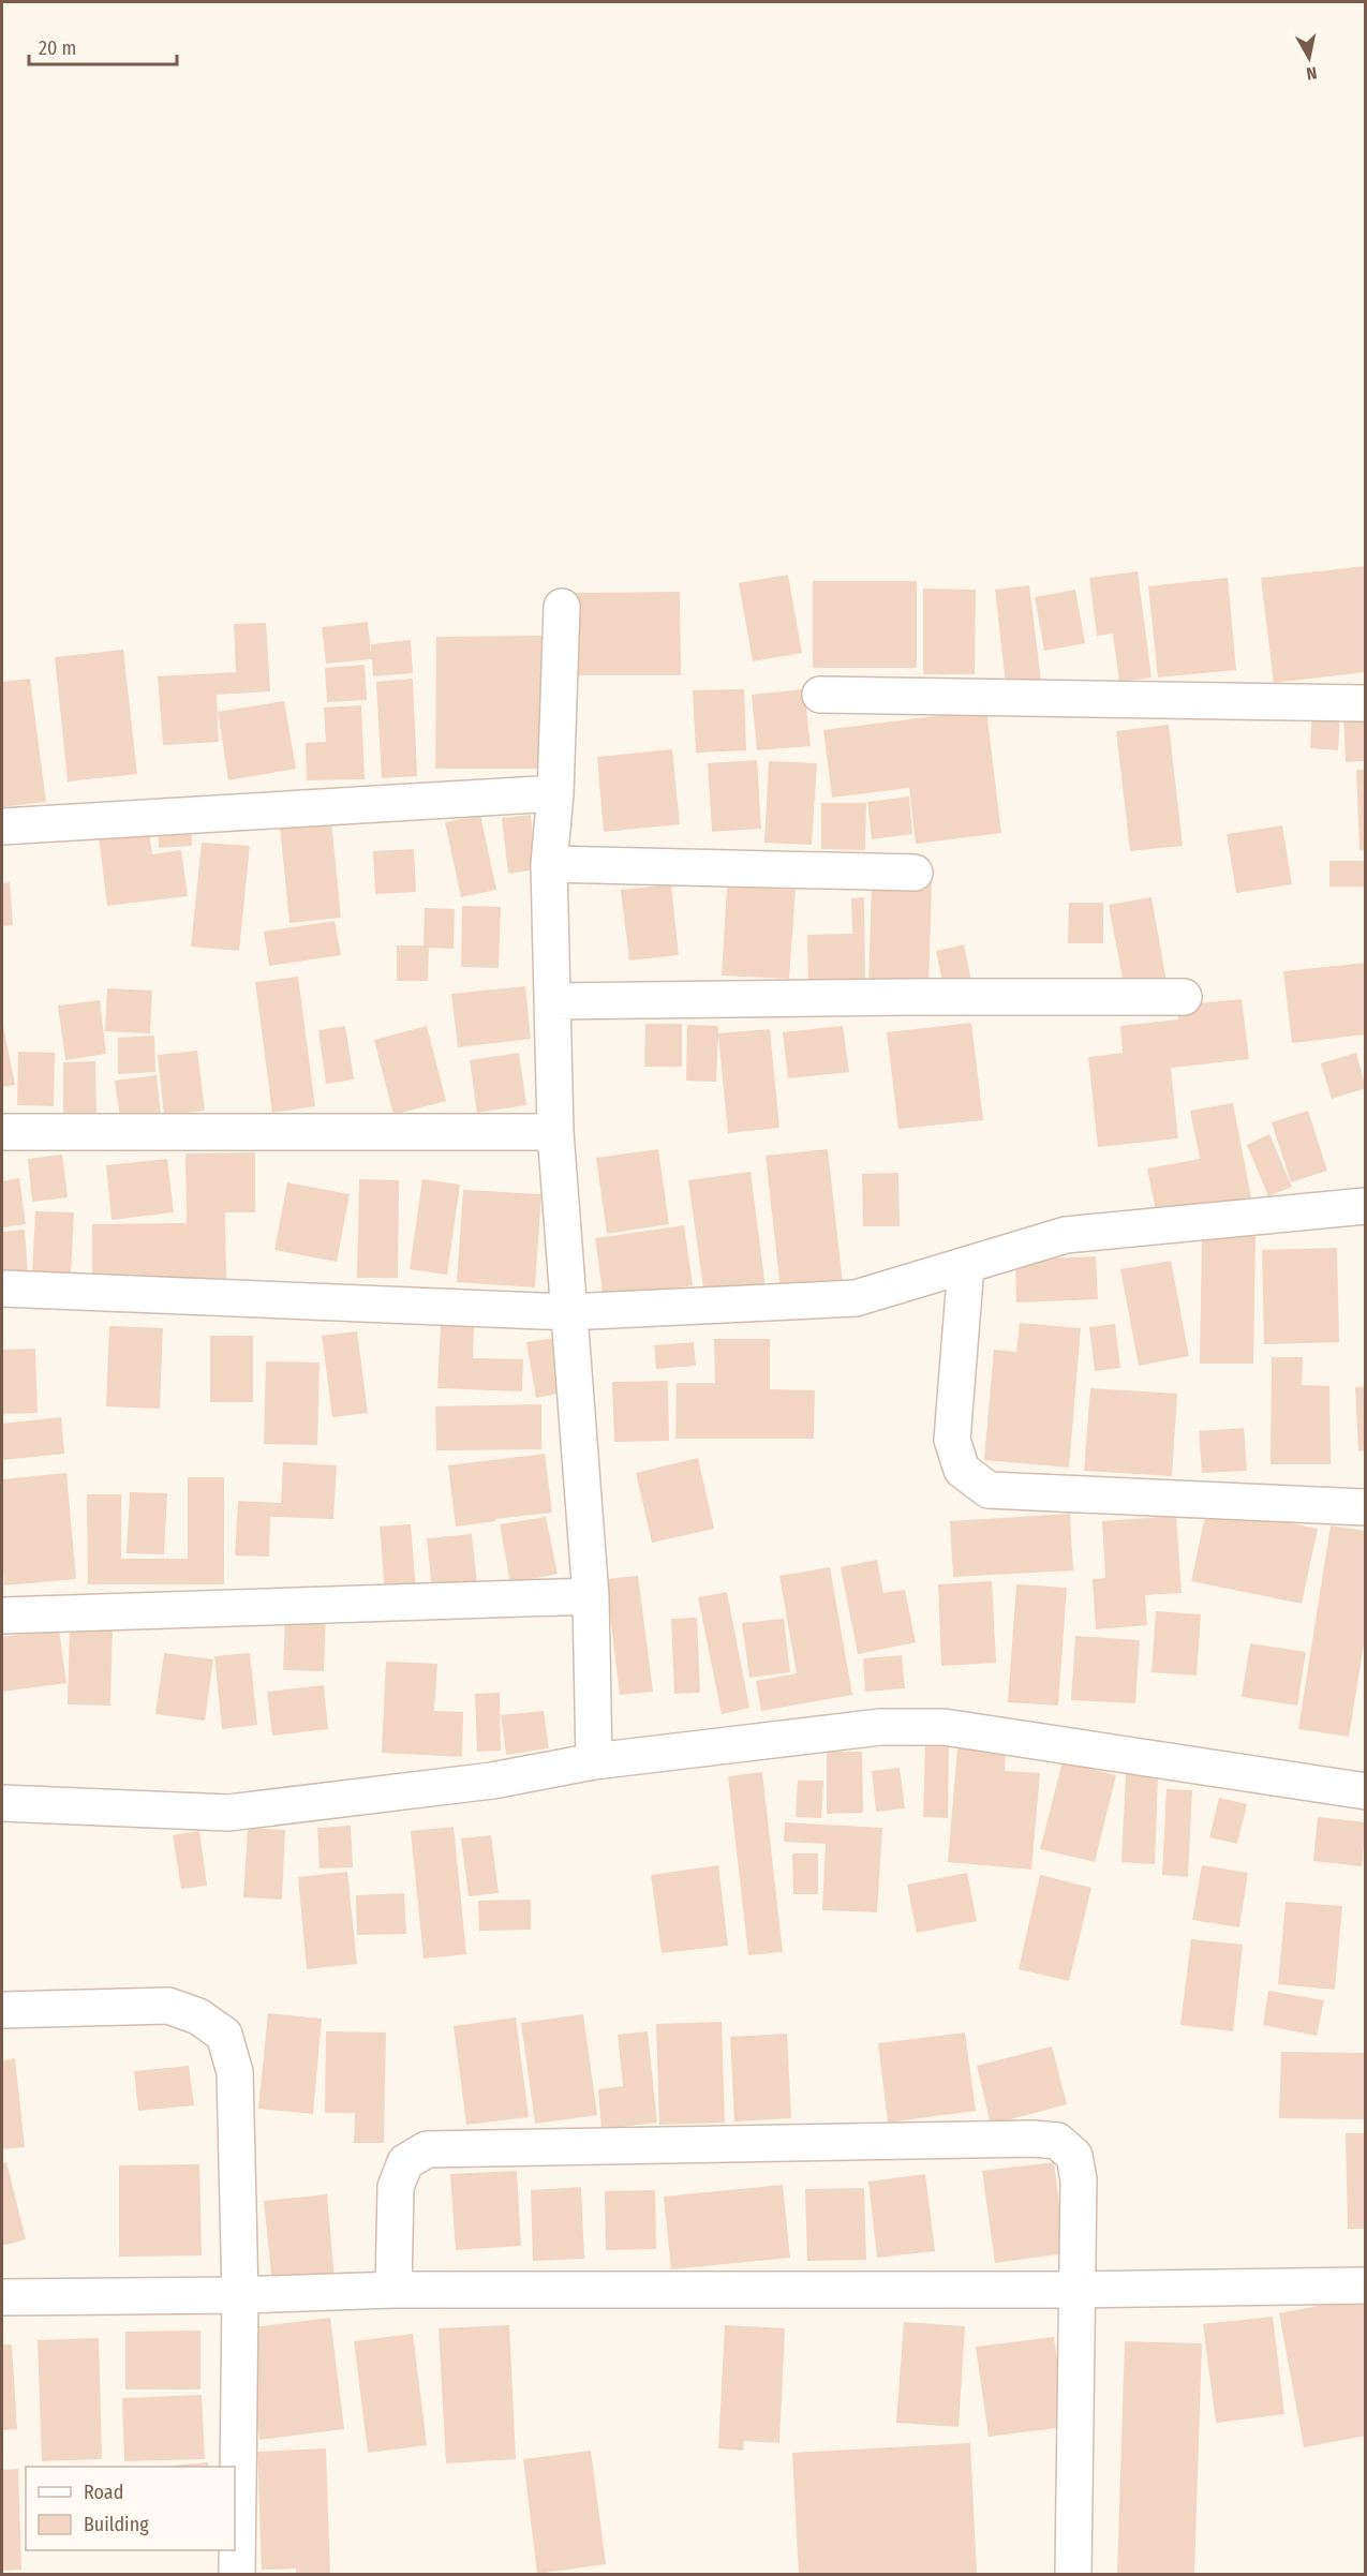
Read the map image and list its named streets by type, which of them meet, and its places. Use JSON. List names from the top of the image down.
{
  "legend": ["Road", "Building"],
  "scale_bar": "20 m",
  "north": "bottom"
}
